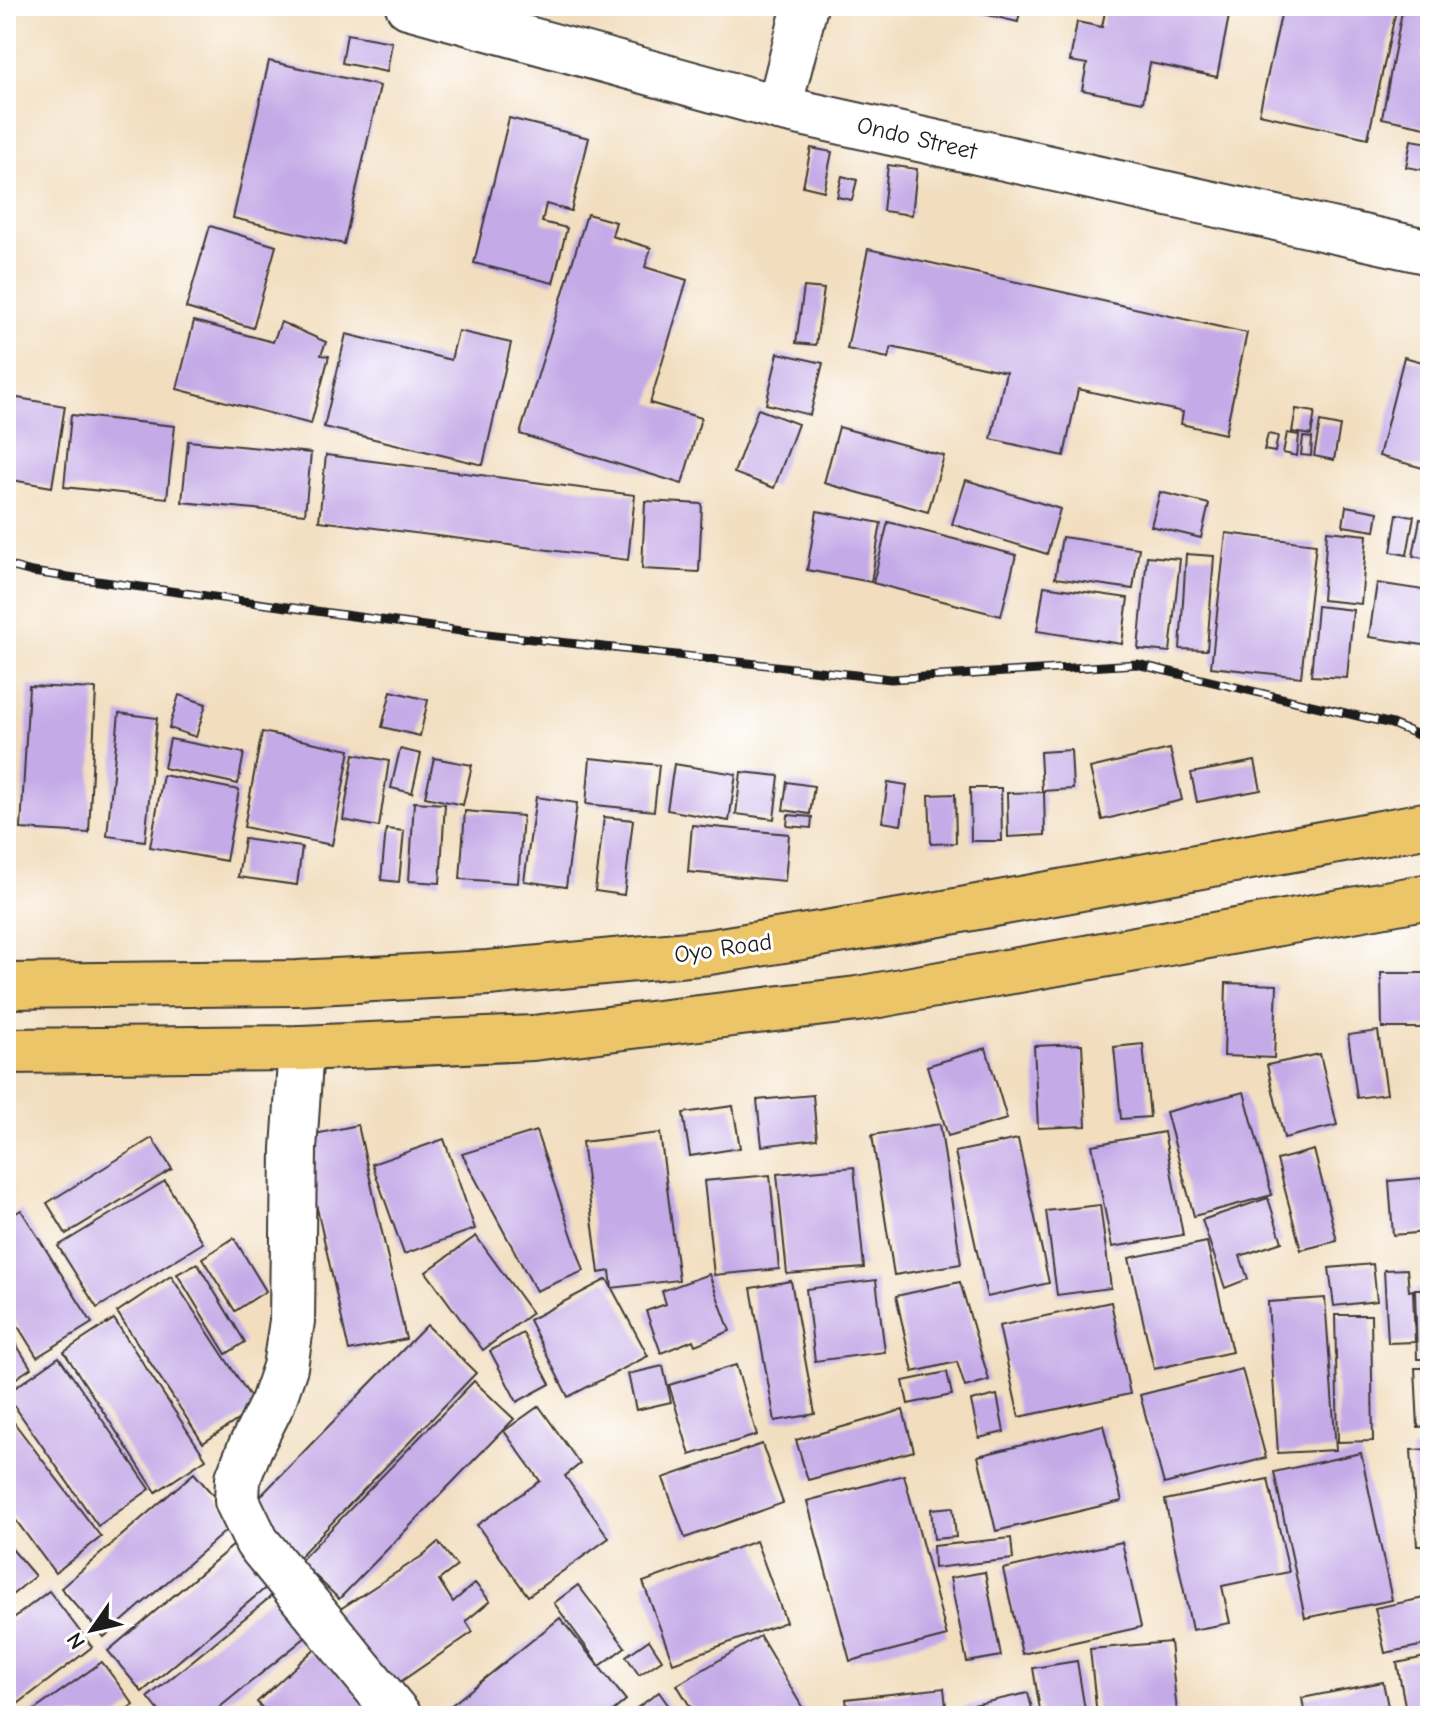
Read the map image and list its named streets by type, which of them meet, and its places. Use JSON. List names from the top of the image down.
{
  "streets": {
    "main road": ["Oyo Road"],
    "street": ["Ondo Street"]
  },
  "north": "bottom left"
}
